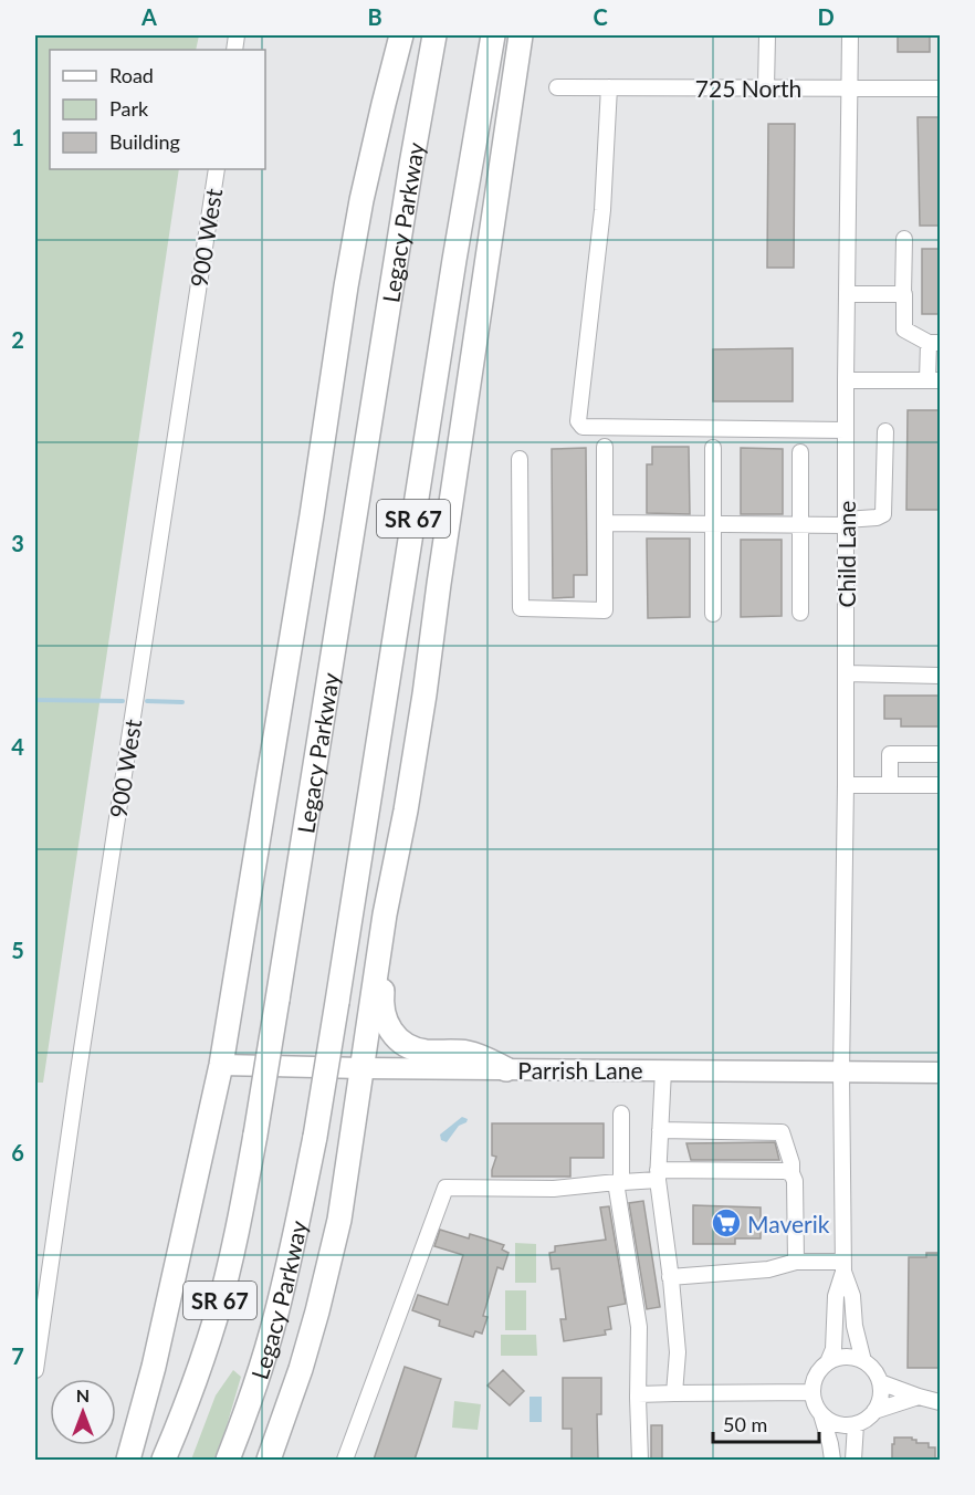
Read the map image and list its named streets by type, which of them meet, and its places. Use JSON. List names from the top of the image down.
{
  "streets": {
    "highway": ["Legacy Parkway", "SR 67"],
    "main road": ["Parrish Lane"],
    "street": ["725 North", "900 West", "Child Lane"]
  },
  "crossings": [
    ["725 North", "Child Lane"],
    ["Child Lane", "Parrish Lane"]
  ],
  "places": {
    "supermarket": ["Maverik"]
  },
  "legend": ["Road", "Park", "Building"],
  "scale_bar": "50 m",
  "north": "top",
  "grid": {
    "columns": [
      "A",
      "B",
      "C",
      "D"
    ],
    "rows": [
      "1",
      "2",
      "3",
      "4",
      "5",
      "6",
      "7"
    ]
  }
}
